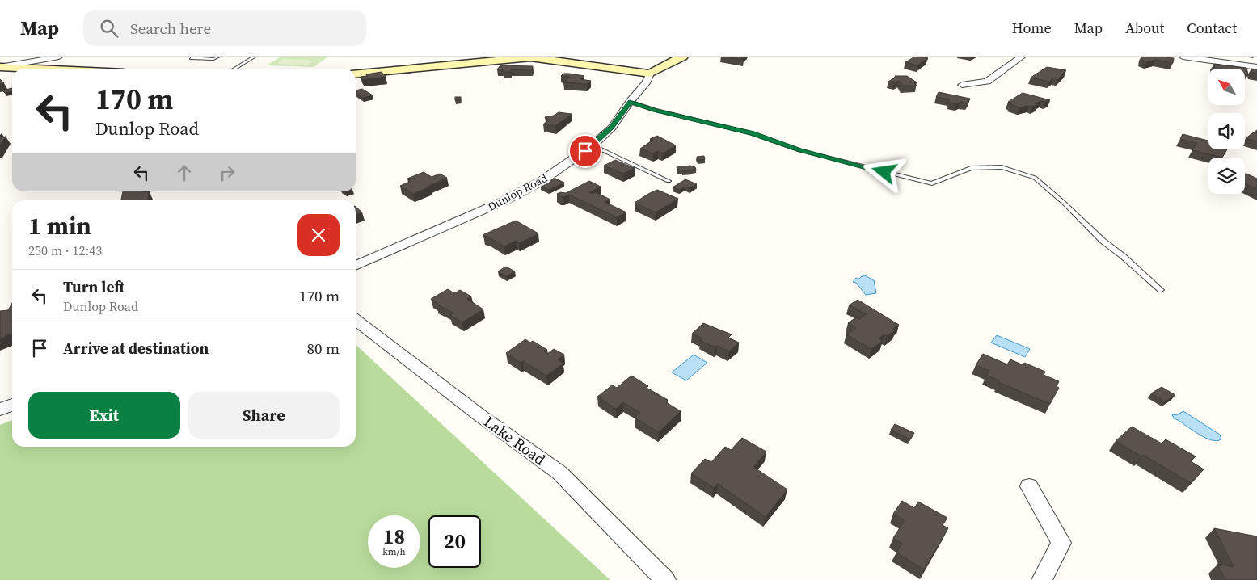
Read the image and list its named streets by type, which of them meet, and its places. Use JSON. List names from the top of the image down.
{
  "streets": {
    "street": ["Dunlop Road", "Lake Road"]
  },
  "north": "top left",
  "page": {
    "header": "Map",
    "search": "Search here",
    "nav": [
      "Home",
      "Map",
      "About",
      "Contact"
    ],
    "turn": ["170 m", "Dunlop Road"],
    "heading": ["1 min", "250 m · 12:43"],
    "list": [
      {
        "name": "Turn left",
        "note": "Dunlop Road",
        "value": "170 m"
      },
      {
        "name": "Arrive at destination",
        "value": "80 m"
      }
    ],
    "buttons": ["Exit", "Share"],
    "speed": "18 km/h",
    "limit": "20"
  }
}
